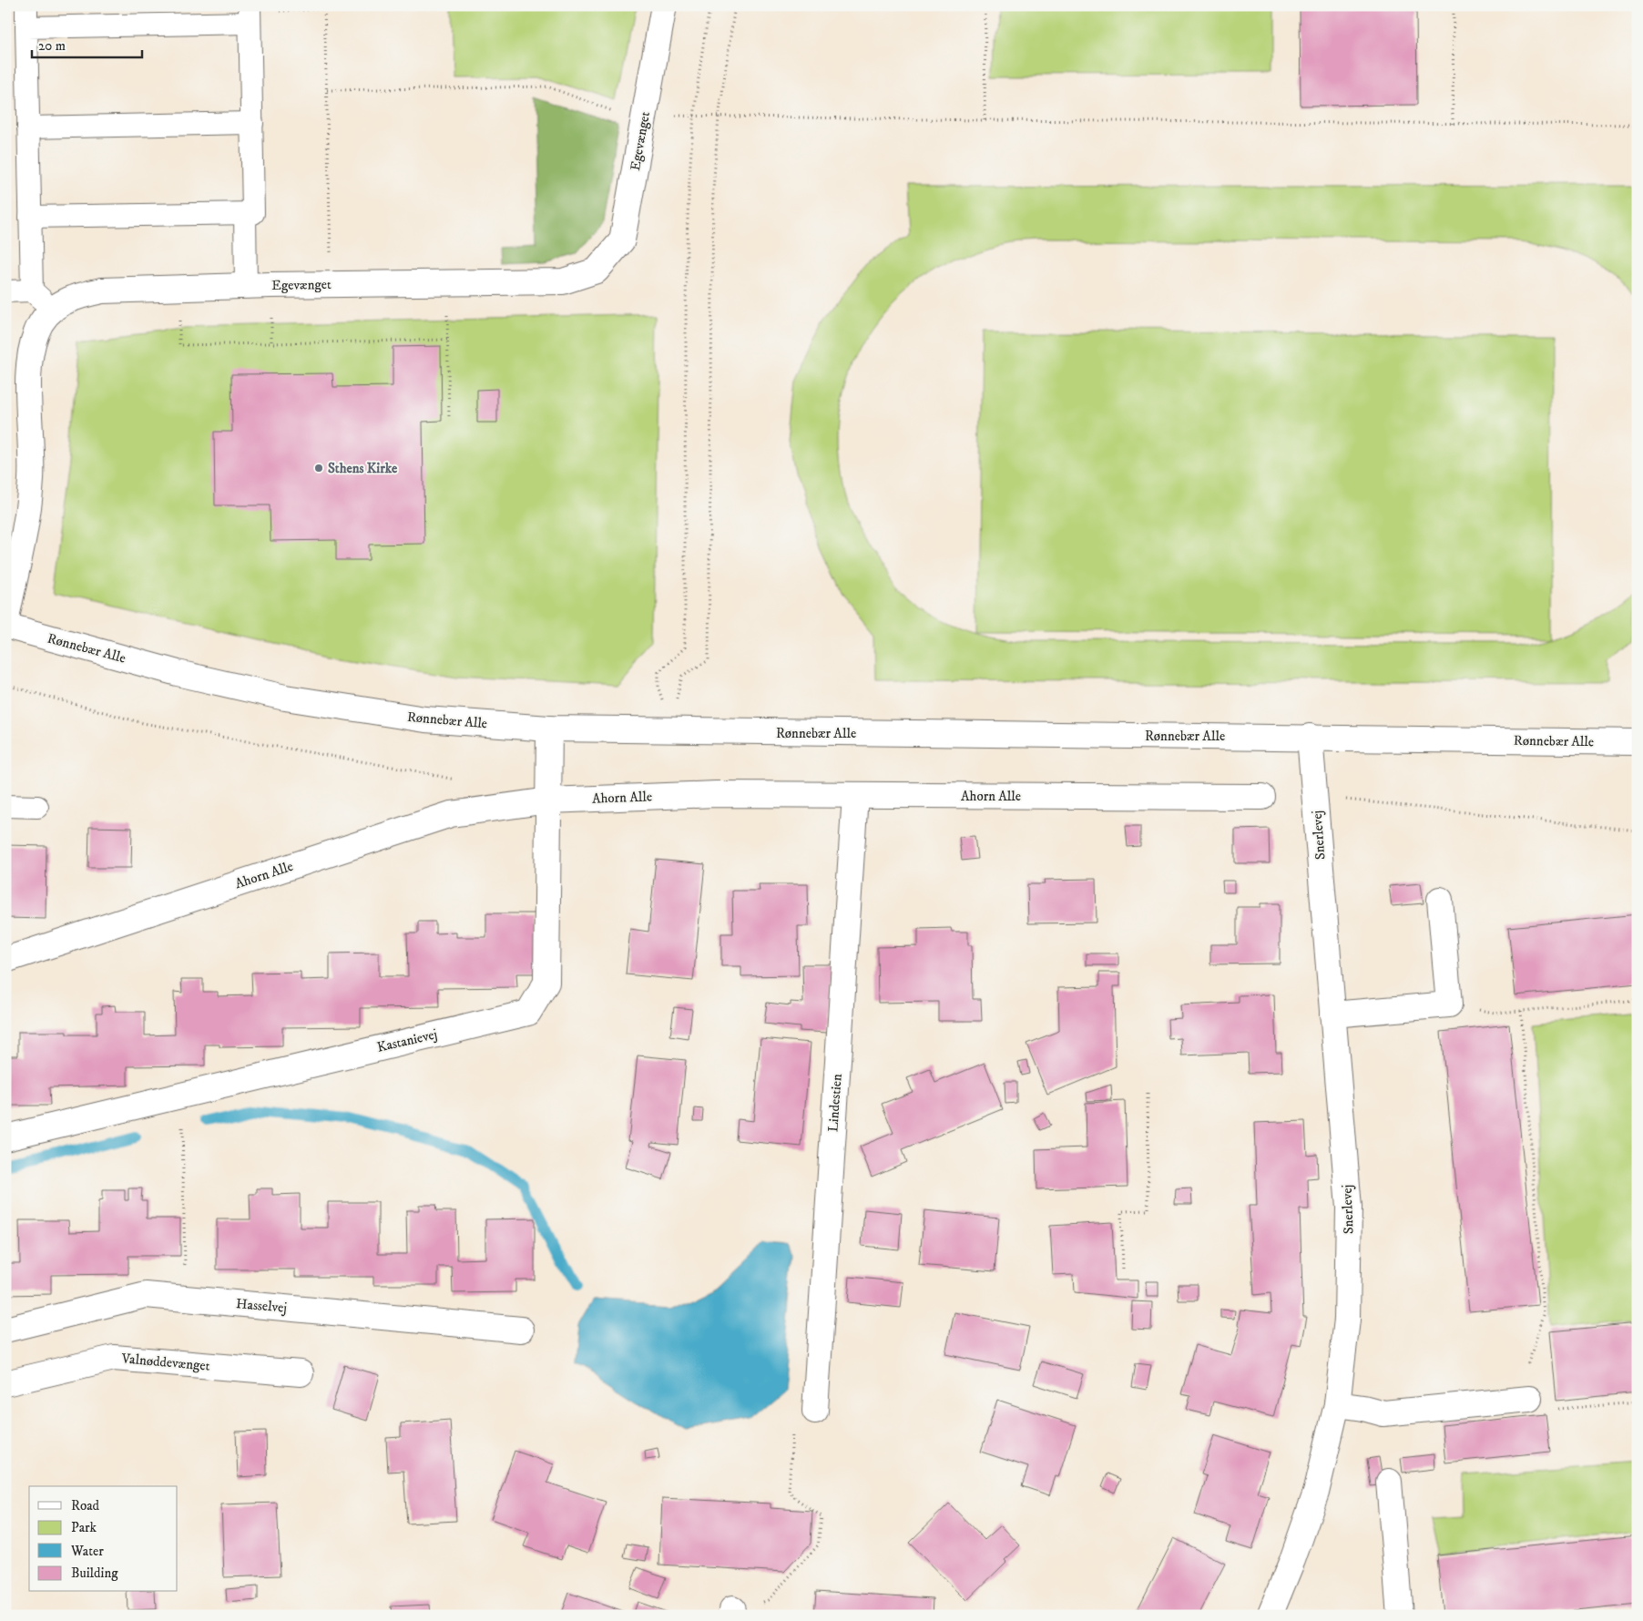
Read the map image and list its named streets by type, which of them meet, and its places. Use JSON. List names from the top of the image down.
{
  "streets": {
    "street": [
      "Egevænget",
      "Rønnebær Alle",
      "Ahorn Alle",
      "Snerlevej",
      "Kastanievej",
      "Lindestien",
      "Hasselvej",
      "Valnøddevænget"
    ]
  },
  "crossings": [
    ["Rønnebær Alle", "Snerlevej"],
    ["Rønnebær Alle", "Kastanievej"],
    ["Ahorn Alle", "Kastanievej"],
    ["Ahorn Alle", "Lindestien"]
  ],
  "places": ["Sthens Kirke"],
  "legend": [
    "Road",
    "Park",
    "Water",
    "Building"
  ],
  "scale_bar": "20 m"
}
